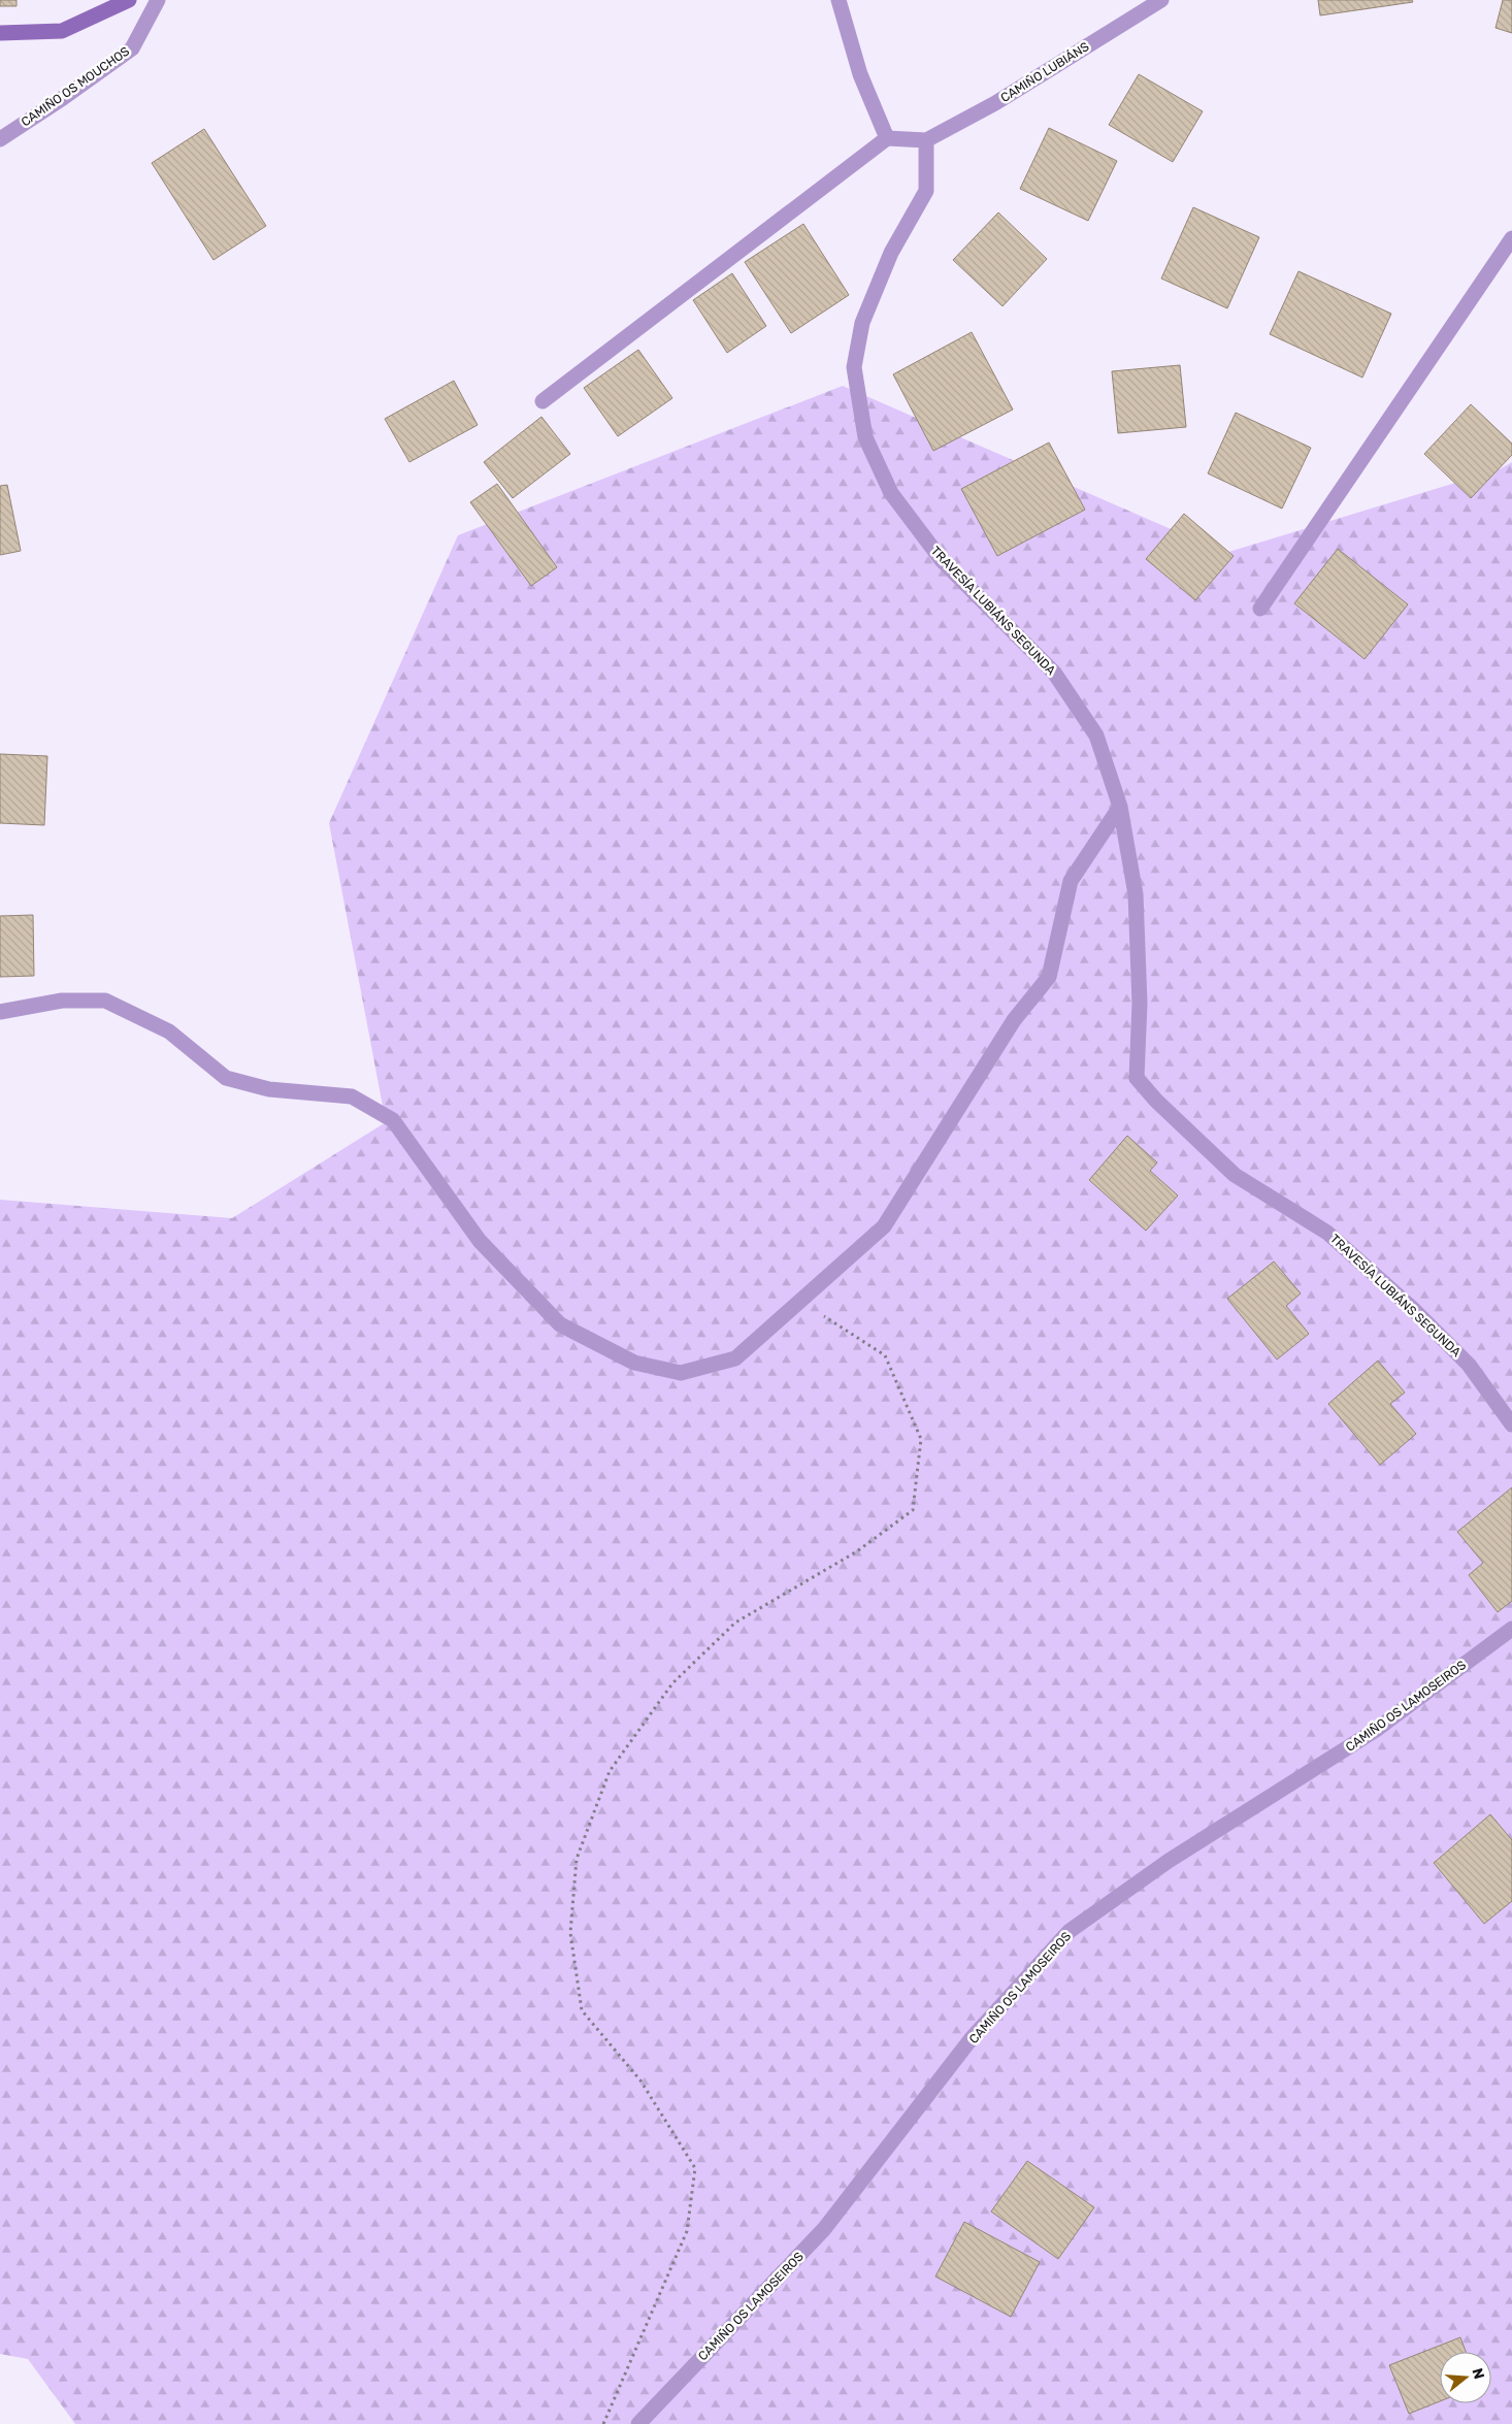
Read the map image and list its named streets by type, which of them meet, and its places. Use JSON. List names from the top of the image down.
{
  "streets": {
    "street": [
      "CAMIÑO LUBIÁNS",
      "CAMIÑO OS MOUCHOS",
      "TRAVESÍA LUBIÁNS SEGUNDA",
      "CAMIÑO OS LAMOSEIROS"
    ]
  },
  "crossings": [
    ["CAMIÑO LUBIÁNS", "TRAVESÍA LUBIÁNS SEGUNDA"]
  ],
  "north": "right"
}
